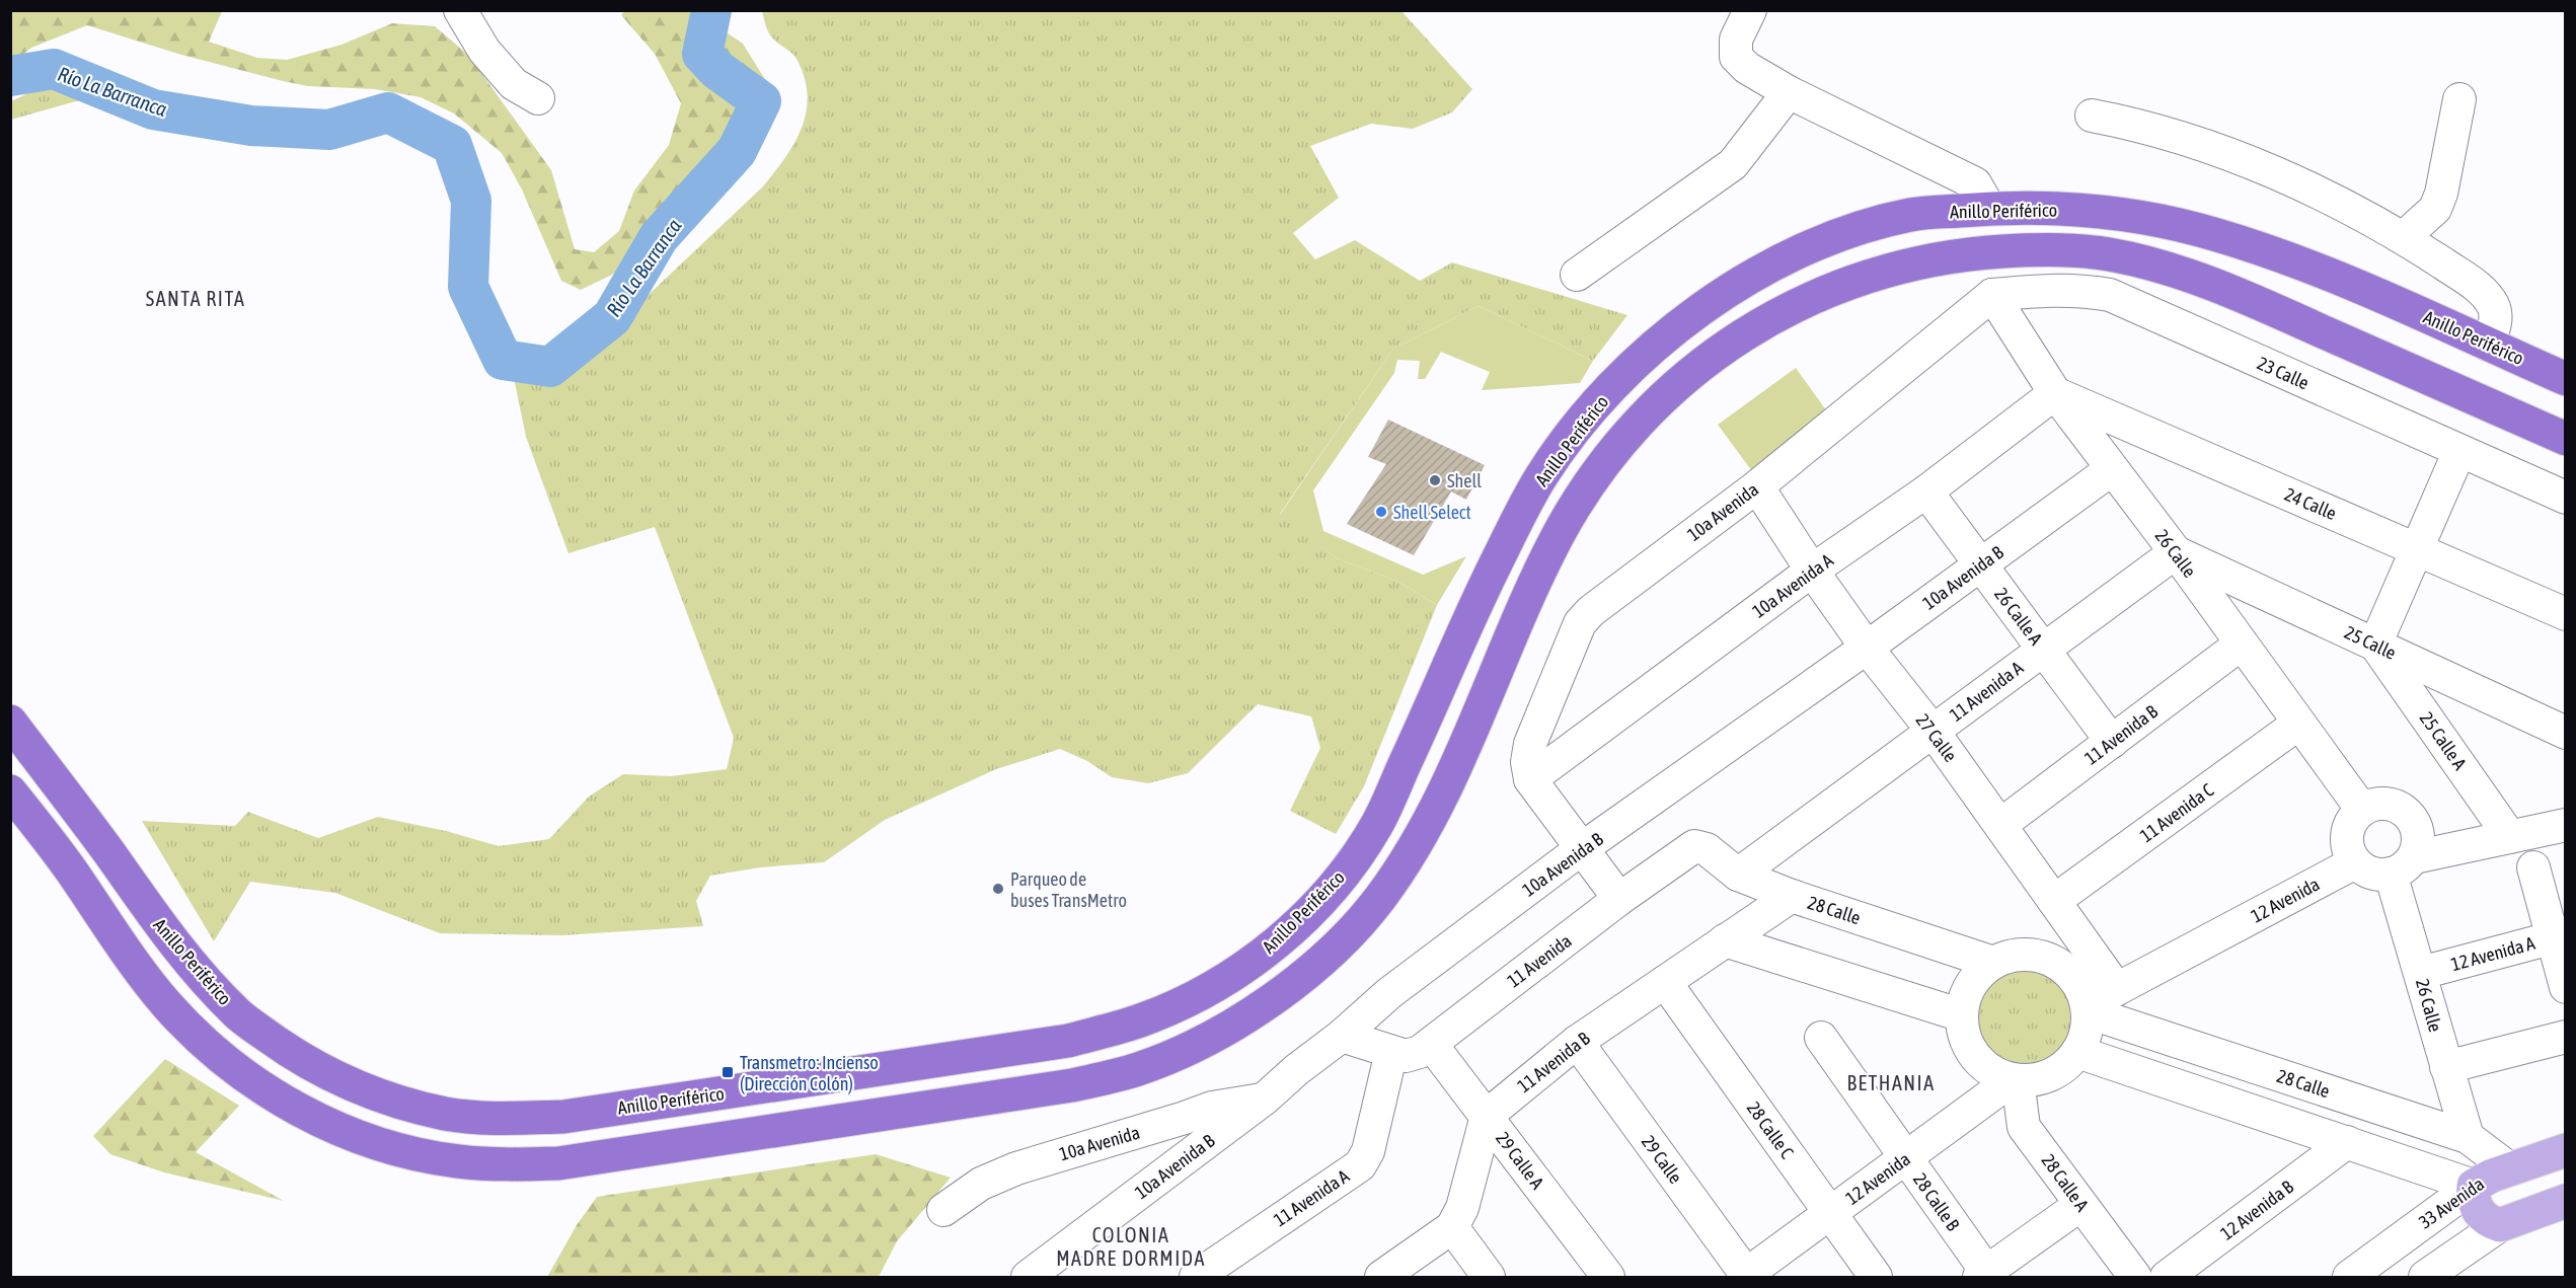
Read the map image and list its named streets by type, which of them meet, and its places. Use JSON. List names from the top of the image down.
{
  "streets": {
    "highway": ["Anillo Periférico"],
    "main road": ["33 Avenida"],
    "street": [
      "23 Calle",
      "24 Calle",
      "10a Avenida",
      "26 Calle",
      "10a Avenida B",
      "10a Avenida A",
      "26 Calle A",
      "25 Calle",
      "11 Avenida A",
      "11 Avenida B",
      "27 Calle",
      "25 Calle A",
      "11 Avenida C",
      "12 Avenida",
      "28 Calle",
      "12 Avenida A",
      "11 Avenida",
      "28 Calle C",
      "29 Calle",
      "29 Calle A",
      "28 Calle A",
      "28 Calle B",
      "12 Avenida B"
    ]
  },
  "crossings": [
    ["23 Calle", "10a Avenida"],
    ["23 Calle", "26 Calle"],
    ["24 Calle", "26 Calle"],
    ["24 Calle", "10a Avenida A"],
    ["10a Avenida", "26 Calle"],
    ["10a Avenida", "10a Avenida B"],
    ["10a Avenida", "10a Avenida A"],
    ["10a Avenida", "27 Calle"],
    ["26 Calle", "10a Avenida B"],
    ["26 Calle", "10a Avenida A"],
    ["26 Calle", "25 Calle"],
    ["26 Calle", "11 Avenida A"],
    ["26 Calle", "11 Avenida B"],
    ["26 Calle", "11 Avenida C"],
    ["26 Calle", "12 Avenida"],
    ["26 Calle", "28 Calle"],
    ["26 Calle", "12 Avenida A"],
    ["10a Avenida B", "26 Calle A"],
    ["10a Avenida B", "27 Calle"],
    ["10a Avenida A", "26 Calle A"],
    ["10a Avenida A", "27 Calle"],
    ["26 Calle A", "11 Avenida A"],
    ["26 Calle A", "11 Avenida B"],
    ["25 Calle", "11 Avenida A"],
    ["25 Calle", "25 Calle A"],
    ["11 Avenida A", "27 Calle"],
    ["11 Avenida A", "28 Calle"],
    ["11 Avenida A", "11 Avenida"],
    ["11 Avenida B", "27 Calle"],
    ["11 Avenida B", "28 Calle"],
    ["11 Avenida B", "28 Calle C"],
    ["11 Avenida B", "29 Calle"],
    ["11 Avenida B", "29 Calle A"],
    ["27 Calle", "11 Avenida C"],
    ["27 Calle", "12 Avenida"],
    ["12 Avenida", "28 Calle"],
    ["12 Avenida", "28 Calle C"],
    ["12 Avenida", "29 Calle"],
    ["12 Avenida", "28 Calle A"],
    ["12 Avenida", "28 Calle B"],
    ["28 Calle", "11 Avenida"],
    ["28 Calle", "28 Calle A"],
    ["28 Calle", "33 Avenida"],
    ["11 Avenida", "29 Calle A"]
  ],
  "districts": ["SANTA RITA", "BETHANIA", "COLONIA MADRE DORMIDA"],
  "water": ["Río La Barranca"],
  "places": {
    "other": ["Shell", "Shell Select", "Parqueo de buses TransMetro"],
    "transit": ["Transmetro: Incienso (Dirección Colón)"]
  }
}
